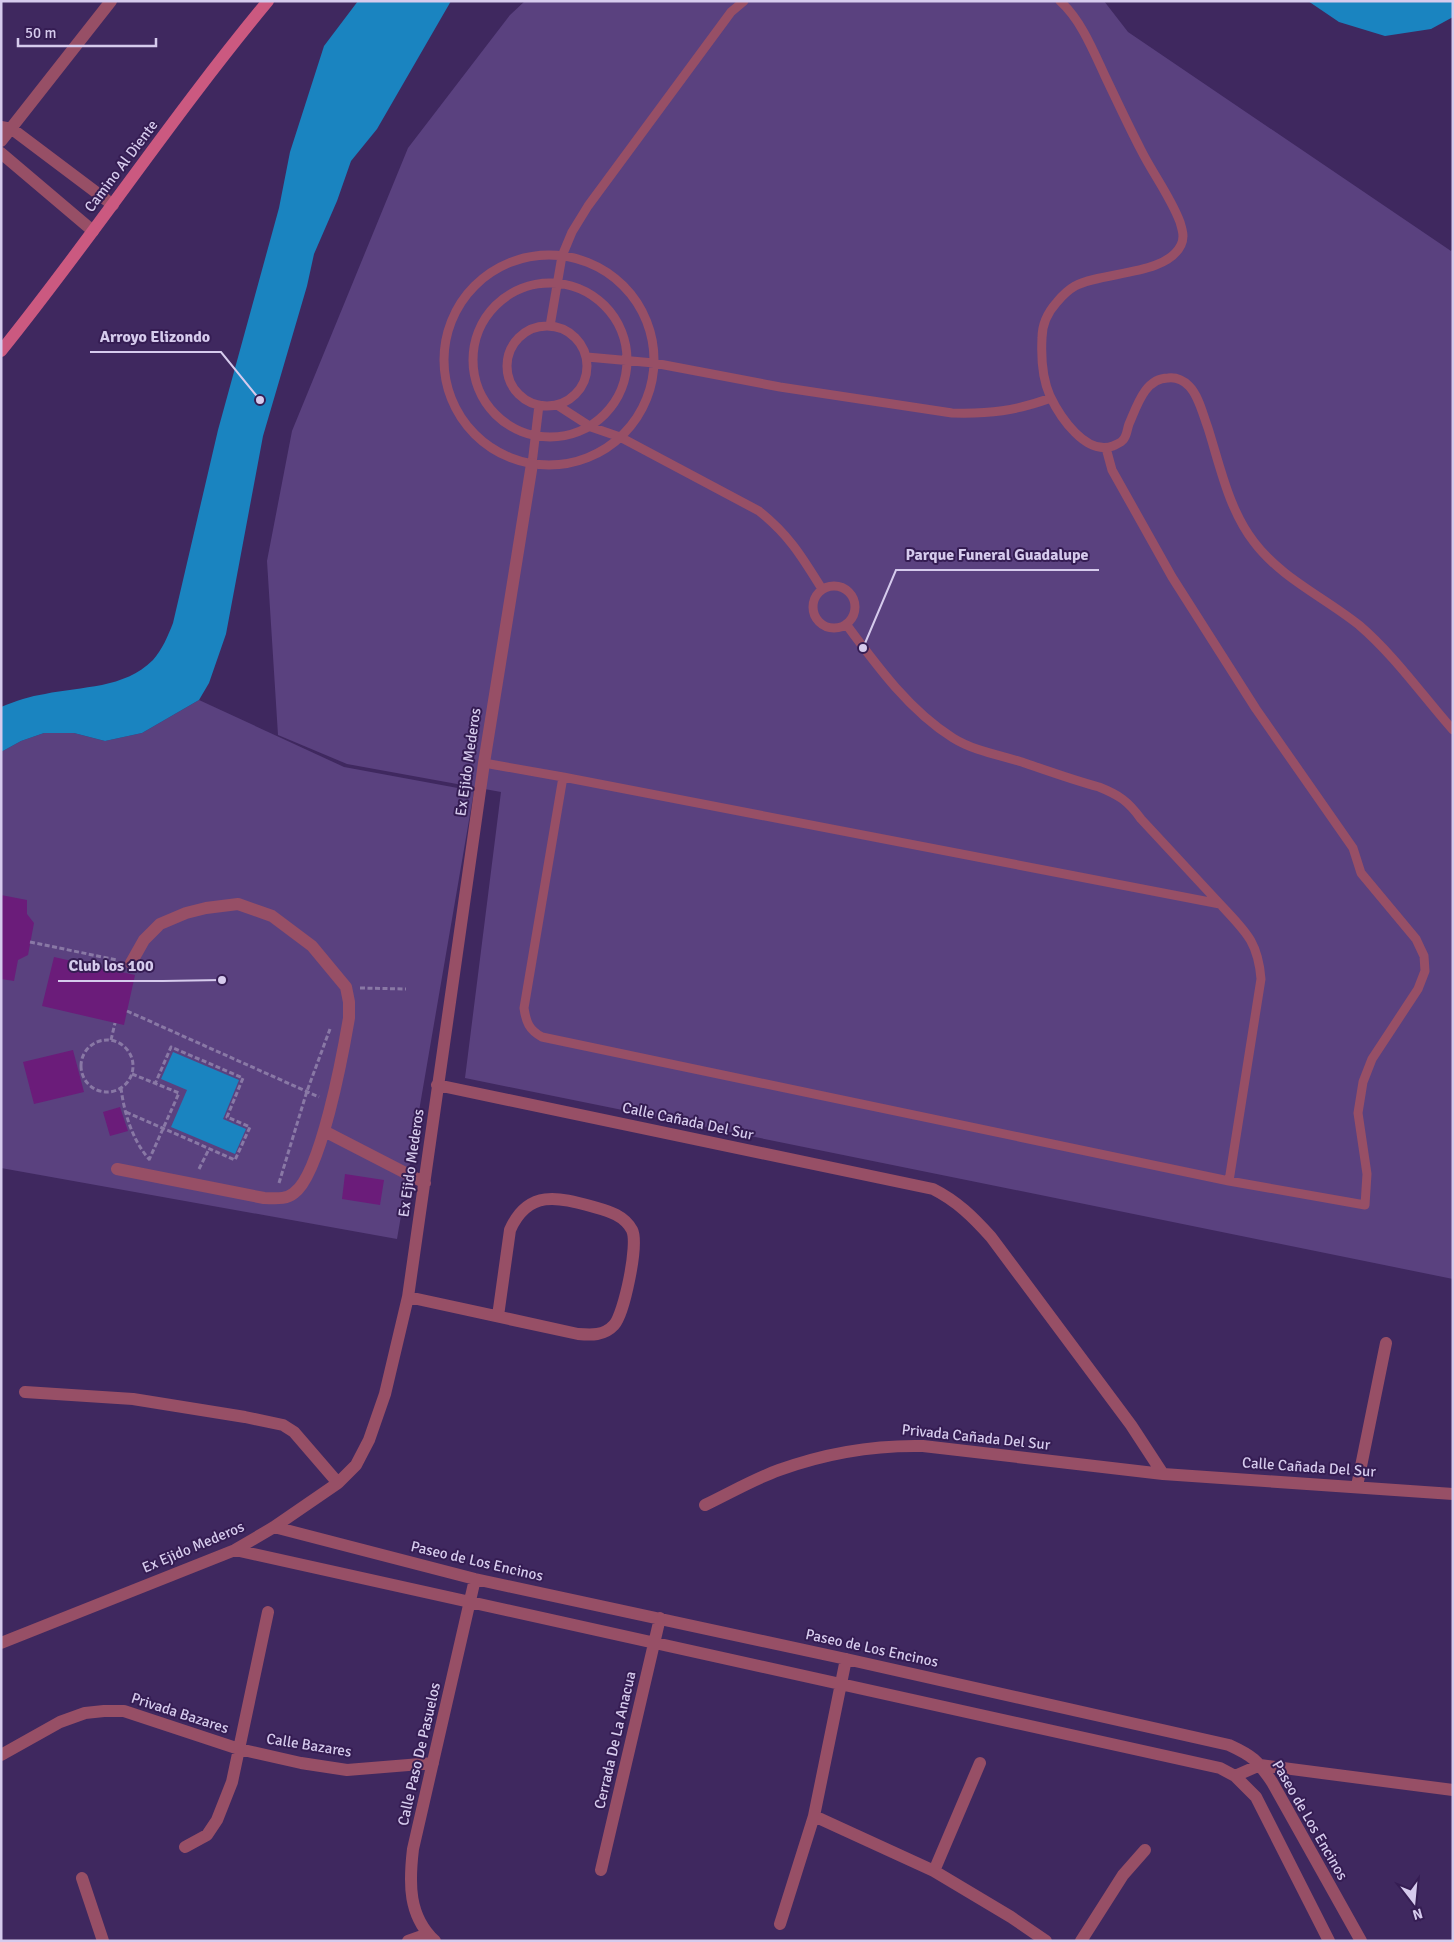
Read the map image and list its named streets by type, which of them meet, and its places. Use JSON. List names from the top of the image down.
{
  "streets": {
    "street": [
      "Camino Al Diente",
      "Ex Ejido Mederos",
      "Calle Cañada Del Sur",
      "Privada Cañada Del Sur",
      "Paseo de Los Encinos",
      "Privada Bazares",
      "Cerrada De La Anacua",
      "Calle Bazares",
      "Calle Paso De Pasuelos"
    ]
  },
  "crossings": [
    ["Ex Ejido Mederos", "Calle Cañada Del Sur"],
    ["Ex Ejido Mederos", "Paseo de Los Encinos"],
    ["Calle Cañada Del Sur", "Privada Cañada Del Sur"],
    ["Paseo de Los Encinos", "Cerrada De La Anacua"],
    ["Paseo de Los Encinos", "Calle Paso De Pasuelos"],
    ["Privada Bazares", "Calle Bazares"],
    ["Calle Bazares", "Calle Paso De Pasuelos"]
  ],
  "places": ["Arroyo Elizondo", "Parque Funeral Guadalupe", "Club los 100"],
  "scale_bar": "50 m",
  "north": "bottom"
}
